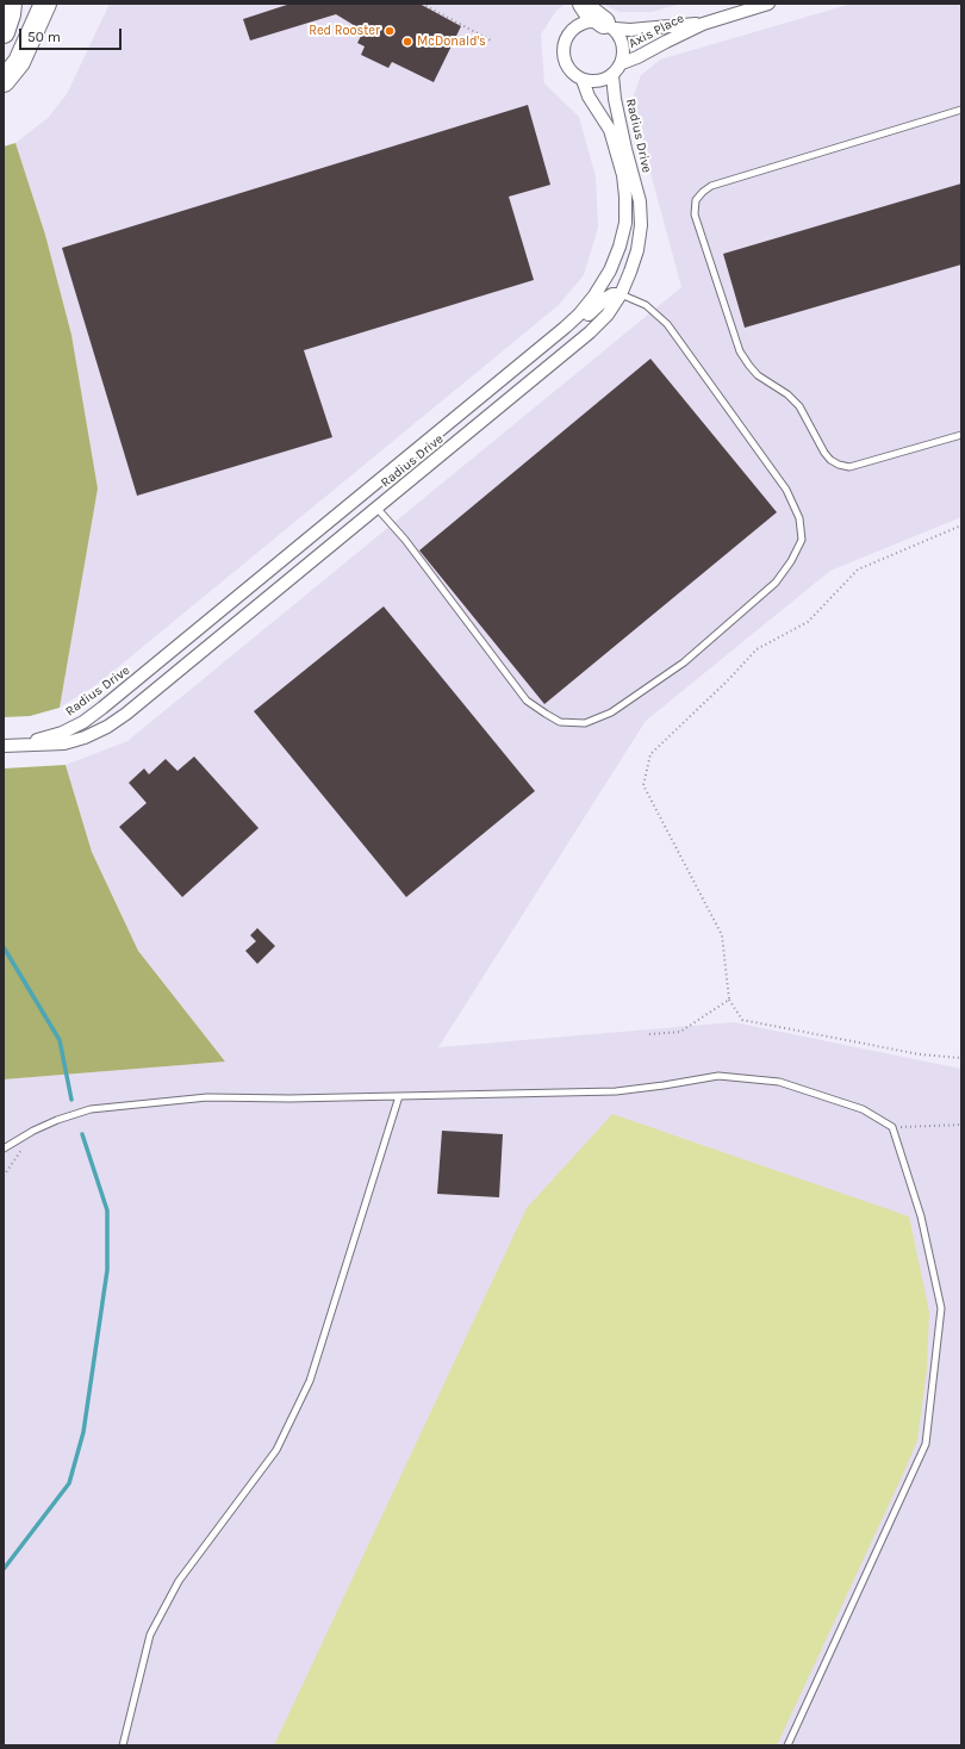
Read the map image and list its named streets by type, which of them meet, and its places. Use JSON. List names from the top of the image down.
{
  "streets": {
    "street": ["Axis Place", "Radius Drive"]
  },
  "crossings": [
    ["Axis Place", "Radius Drive"]
  ],
  "places": ["Red Rooster", "McDonald's"],
  "scale_bar": "50 m"
}
